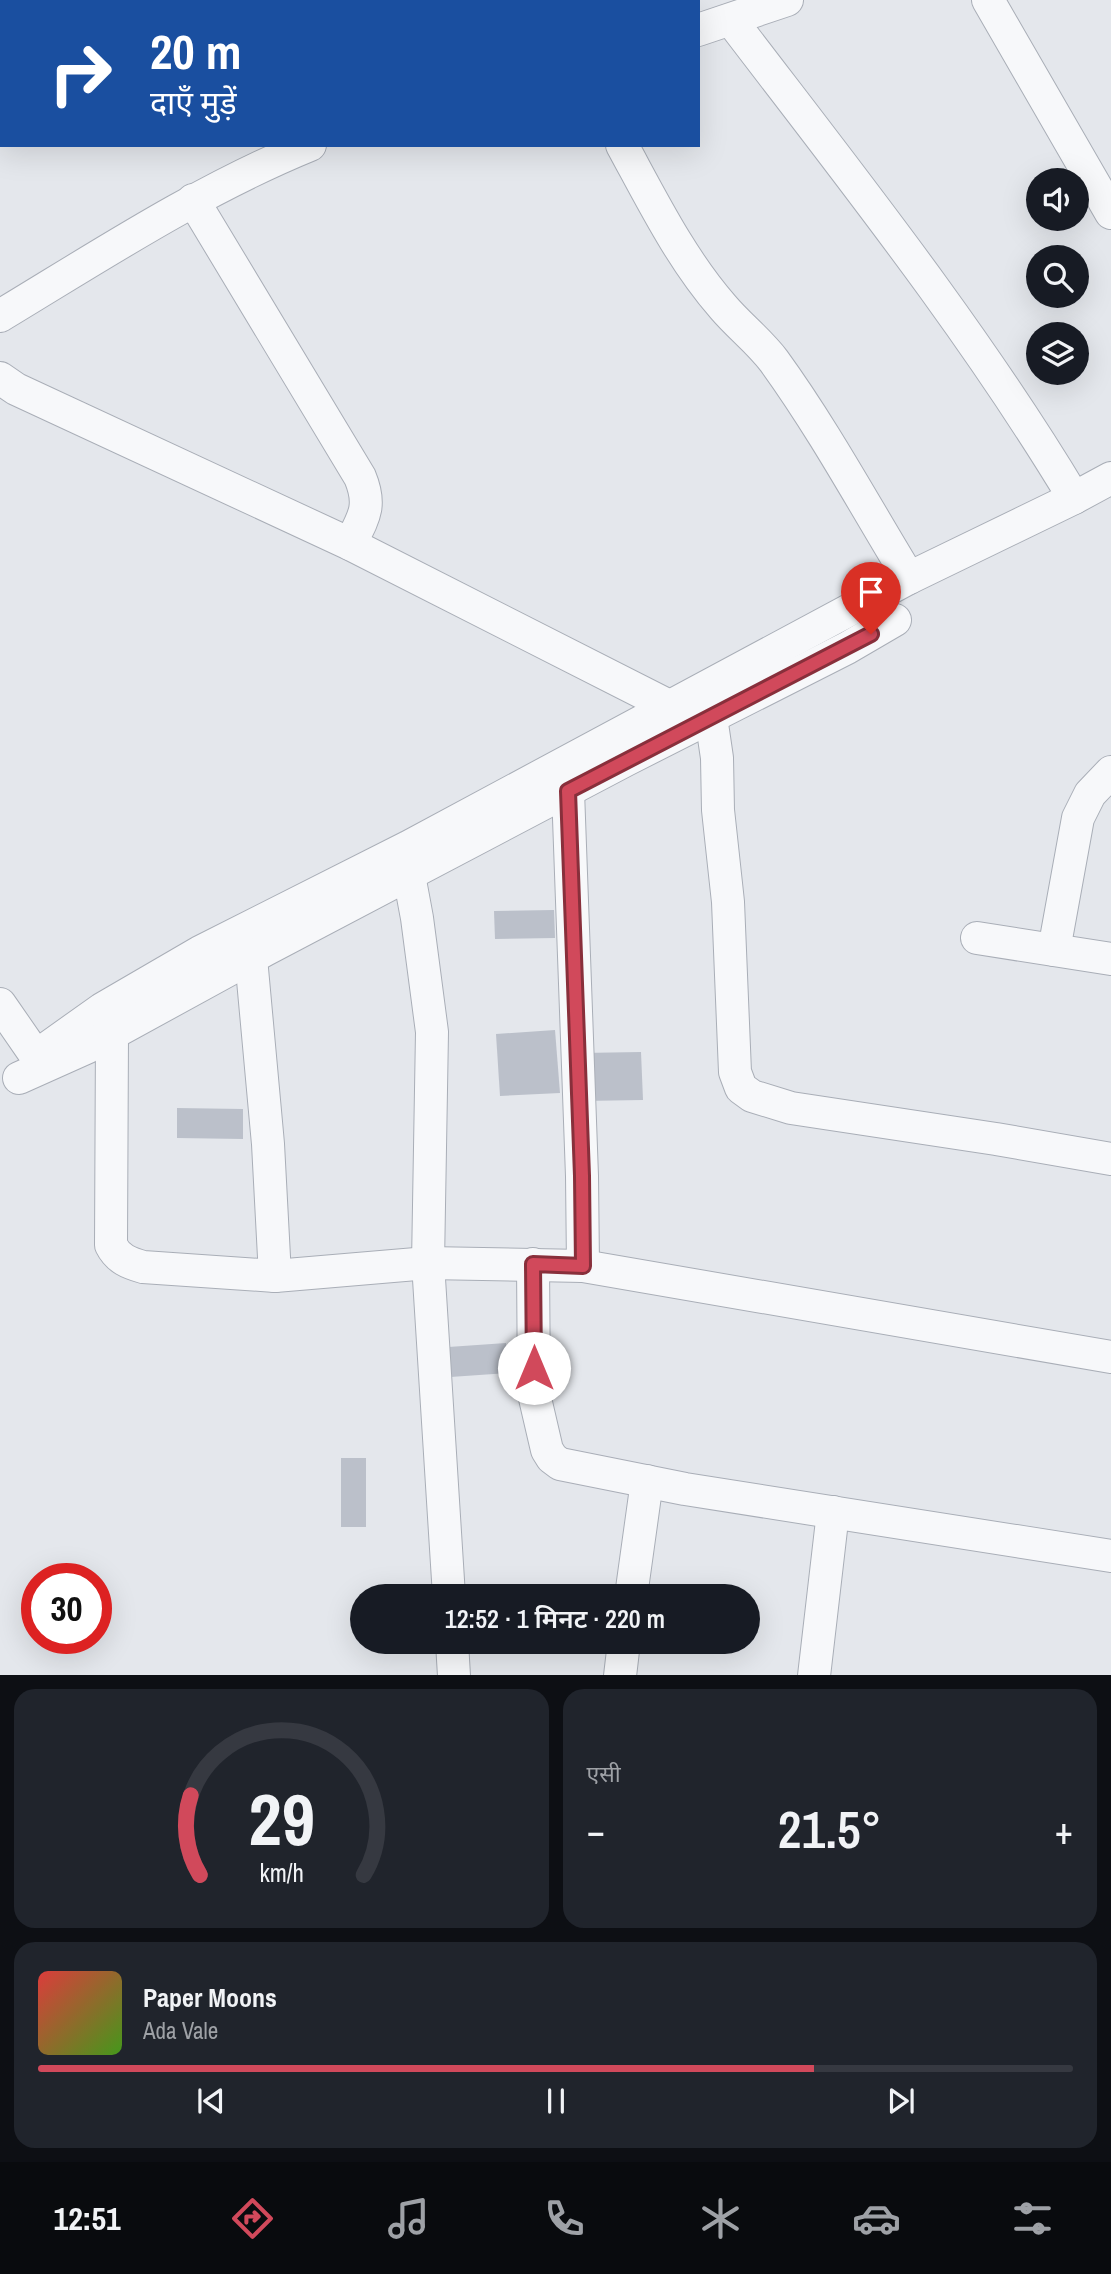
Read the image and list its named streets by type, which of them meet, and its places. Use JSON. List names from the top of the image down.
{
  "page": {
    "turn": ["20 m", "दाएँ मुड़ें"],
    "limit": "30",
    "trip": "12:52 · 1 मिनट · 220 m",
    "tile": "एसी",
    "heat": ["−", "21.5°", "+"],
    "song": ["Paper Moons", "Ada Vale"],
    "tabs": "12:51",
    "gauge": ["29", "km/h"]
  }
}
